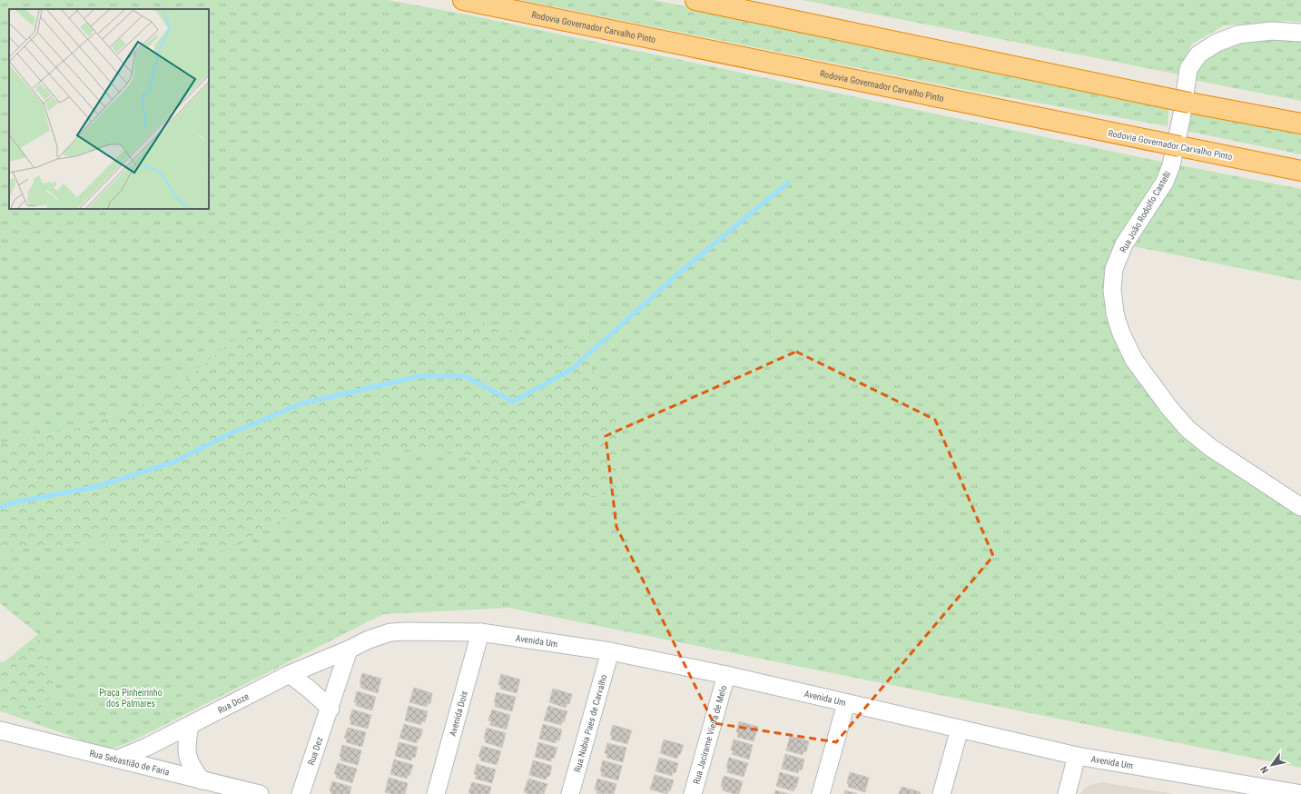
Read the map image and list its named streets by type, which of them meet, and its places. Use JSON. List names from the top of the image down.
{
  "streets": {
    "highway": ["Rodovia Governador Carvalho Pinto"],
    "street": [
      "Rua João Rodolfo Castelli",
      "Avenida Um",
      "Rua Doze",
      "Avenida Dois",
      "Rua Nubia Paes de Carvalho",
      "Rua Jacirame Vieira de Melo",
      "Rua Dez",
      "Rua Sebastião de Faria"
    ]
  },
  "crossings": [
    ["Avenida Um", "Rua Doze"],
    ["Avenida Um", "Avenida Dois"],
    ["Avenida Um", "Rua Nubia Paes de Carvalho"],
    ["Avenida Um", "Rua Jacirame Vieira de Melo"],
    ["Avenida Um", "Rua Dez"],
    ["Rua Doze", "Rua Dez"],
    ["Rua Doze", "Rua Sebastião de Faria"]
  ],
  "parks": ["Praça Pinheirinho dos Palmares"],
  "north": "bottom left"
}
